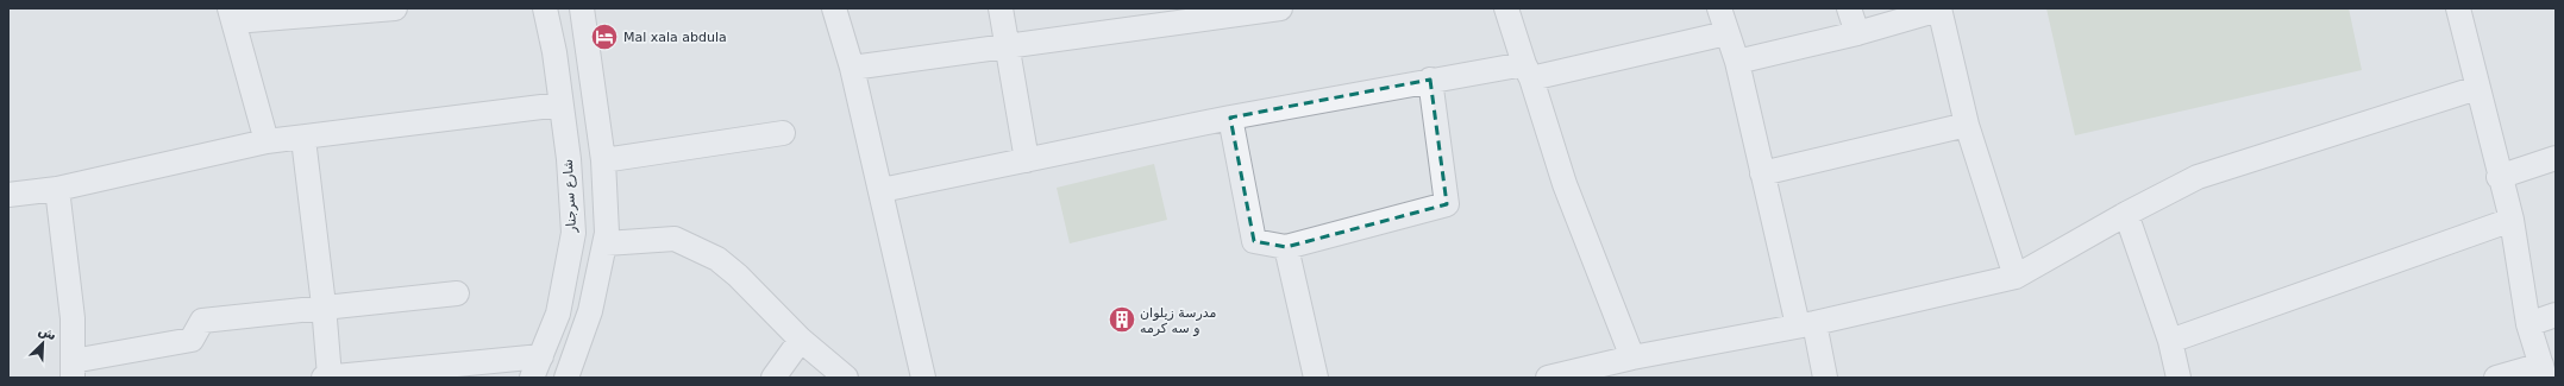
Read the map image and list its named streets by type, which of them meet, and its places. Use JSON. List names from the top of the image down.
{
  "streets": {
    "street": ["شارع سرجنار"]
  },
  "places": {
    "hotel": ["Mal xala abdula"],
    "building": ["مدرسة زيلوان و سه كرمه"]
  },
  "north": "top right"
}
